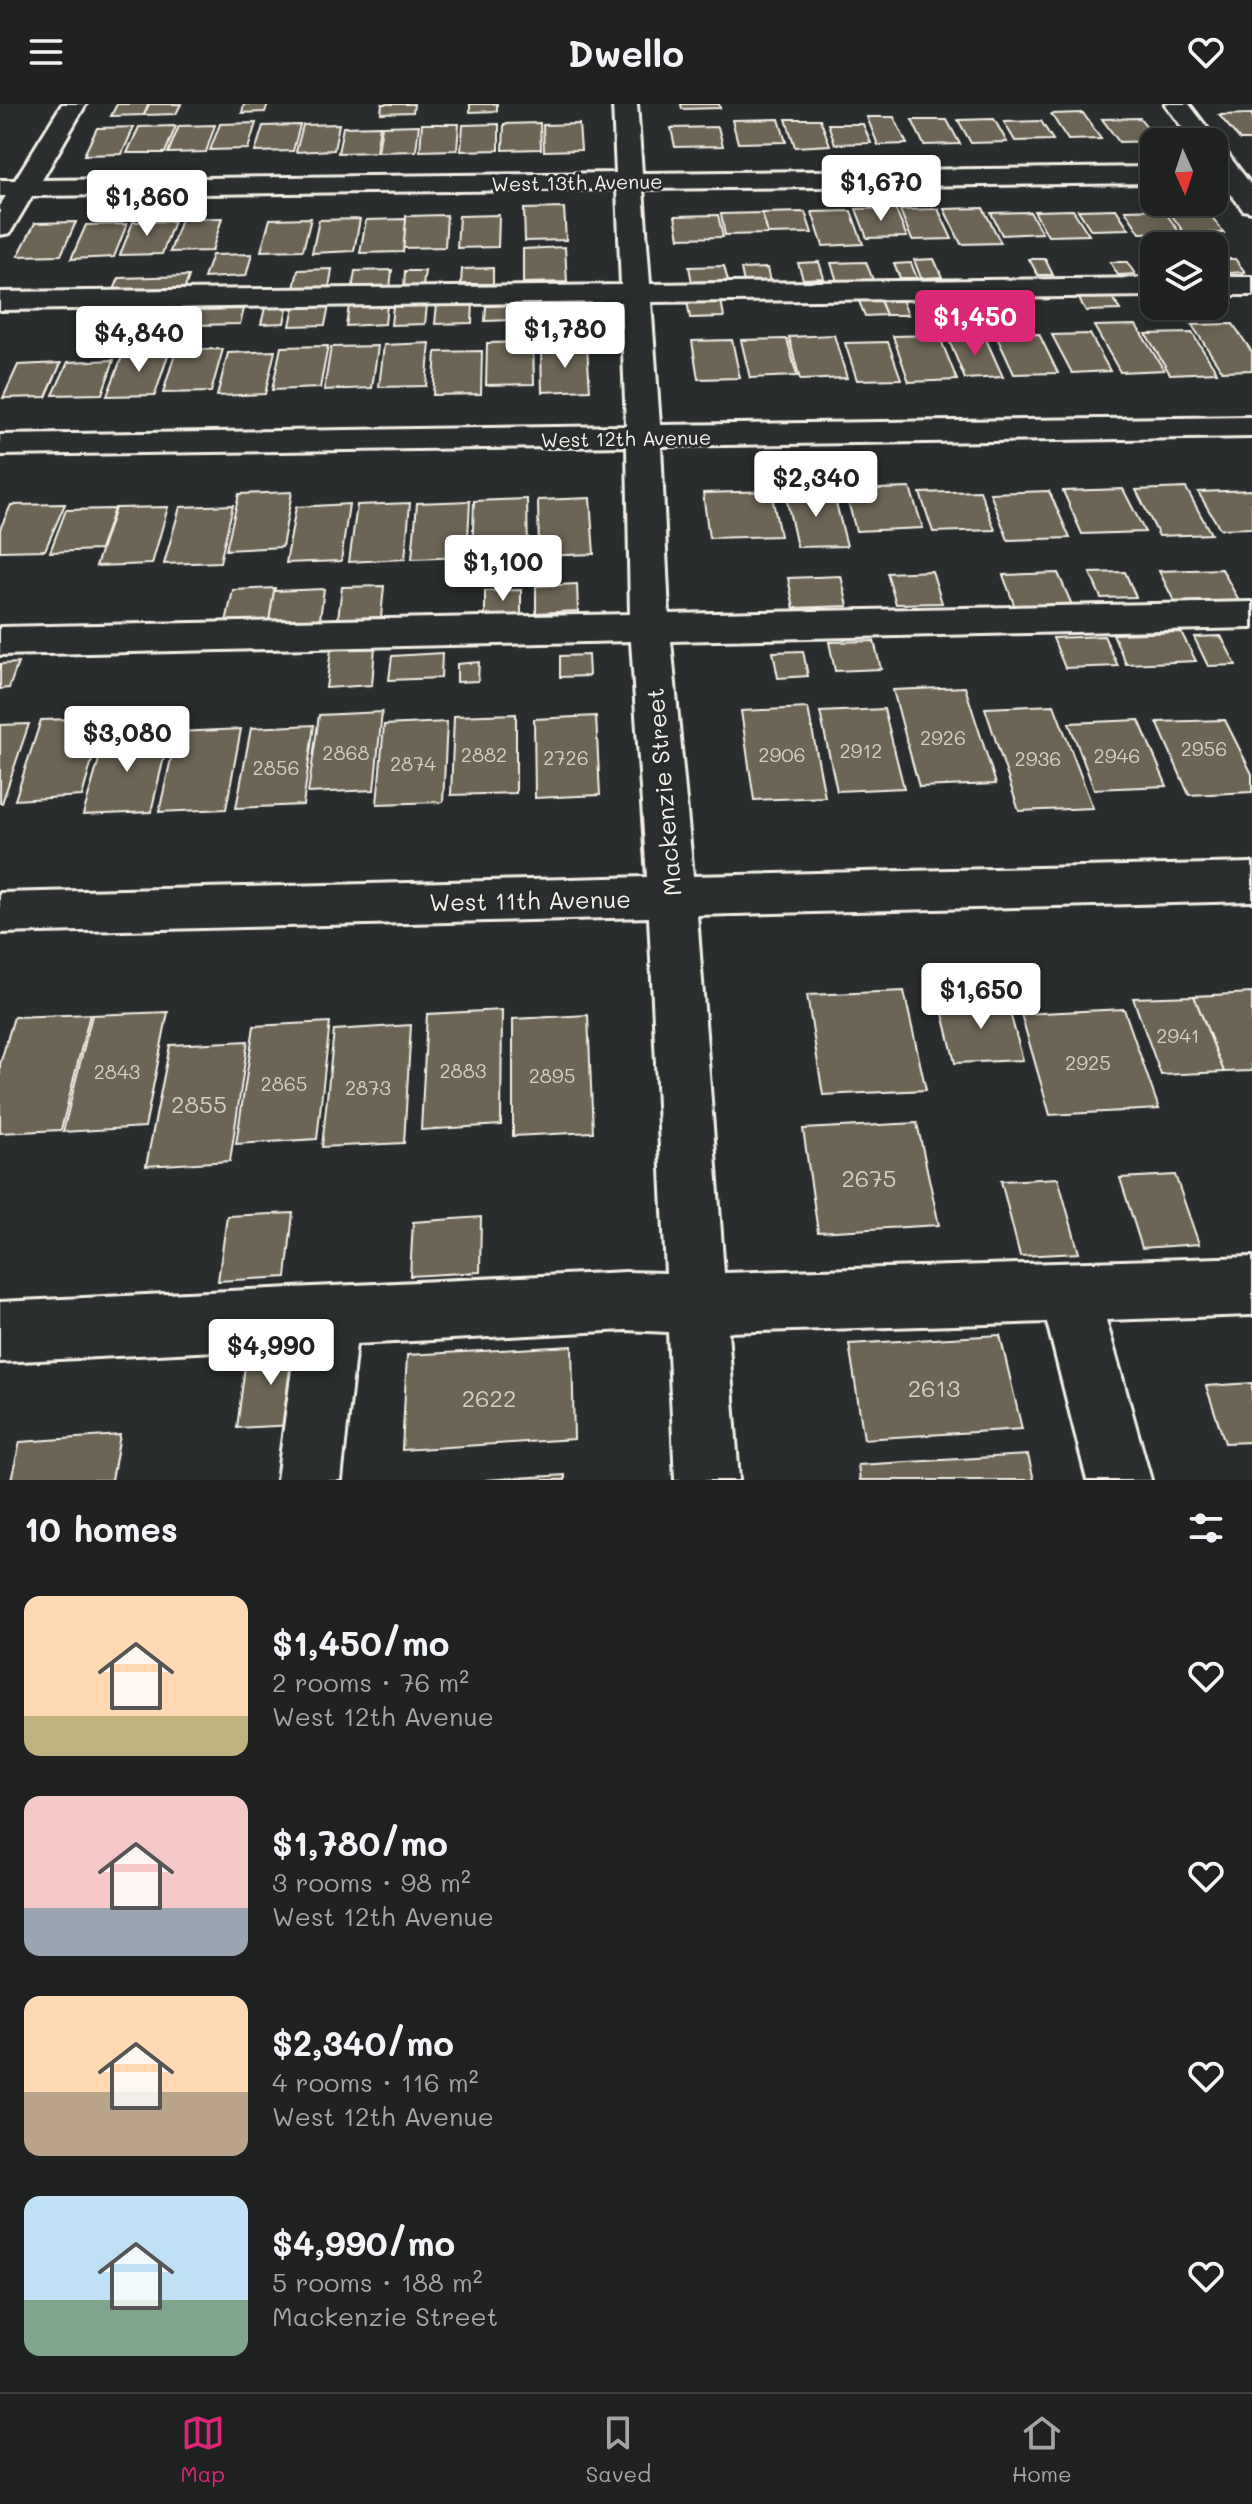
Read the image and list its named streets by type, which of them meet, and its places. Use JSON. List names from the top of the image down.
{
  "streets": {
    "street": [
      "West 13th Avenue",
      "West 12th Avenue",
      "Mackenzie Street",
      "West 11th Avenue"
    ]
  },
  "crossings": [
    ["West 13th Avenue", "Mackenzie Street"],
    ["West 12th Avenue", "Mackenzie Street"],
    ["Mackenzie Street", "West 11th Avenue"]
  ],
  "house_numbers": [
    "2926",
    "2956",
    "2912",
    "2868",
    "2882",
    "2906",
    "2946",
    "2726",
    "2936",
    "2874",
    "2856",
    "2941",
    "2925",
    "2883",
    "2843",
    "2895",
    "2865",
    "2873",
    "2855",
    "2675",
    "2613",
    "2622"
  ],
  "north": "bottom",
  "page": {
    "header": "Dwello",
    "price": [
      "$1,670",
      "$1,860",
      "$1,450",
      "$1,780",
      "$4,840",
      "$2,340",
      "$1,100",
      "$3,080",
      "$1,650",
      "$4,990"
    ],
    "heading": "10 homes",
    "list": [
      {
        "name": "$1,450/mo",
        "note": "2 rooms · 76 m² · West 12th Avenue"
      },
      {
        "name": "$1,780/mo",
        "note": "3 rooms · 98 m² · West 12th Avenue"
      },
      {
        "name": "$2,340/mo",
        "note": "4 rooms · 116 m² · West 12th Avenue"
      },
      {
        "name": "$4,990/mo",
        "note": "5 rooms · 188 m² · Mackenzie Street"
      }
    ],
    "tabs": ["Map", "Saved", "Home"]
  }
}
